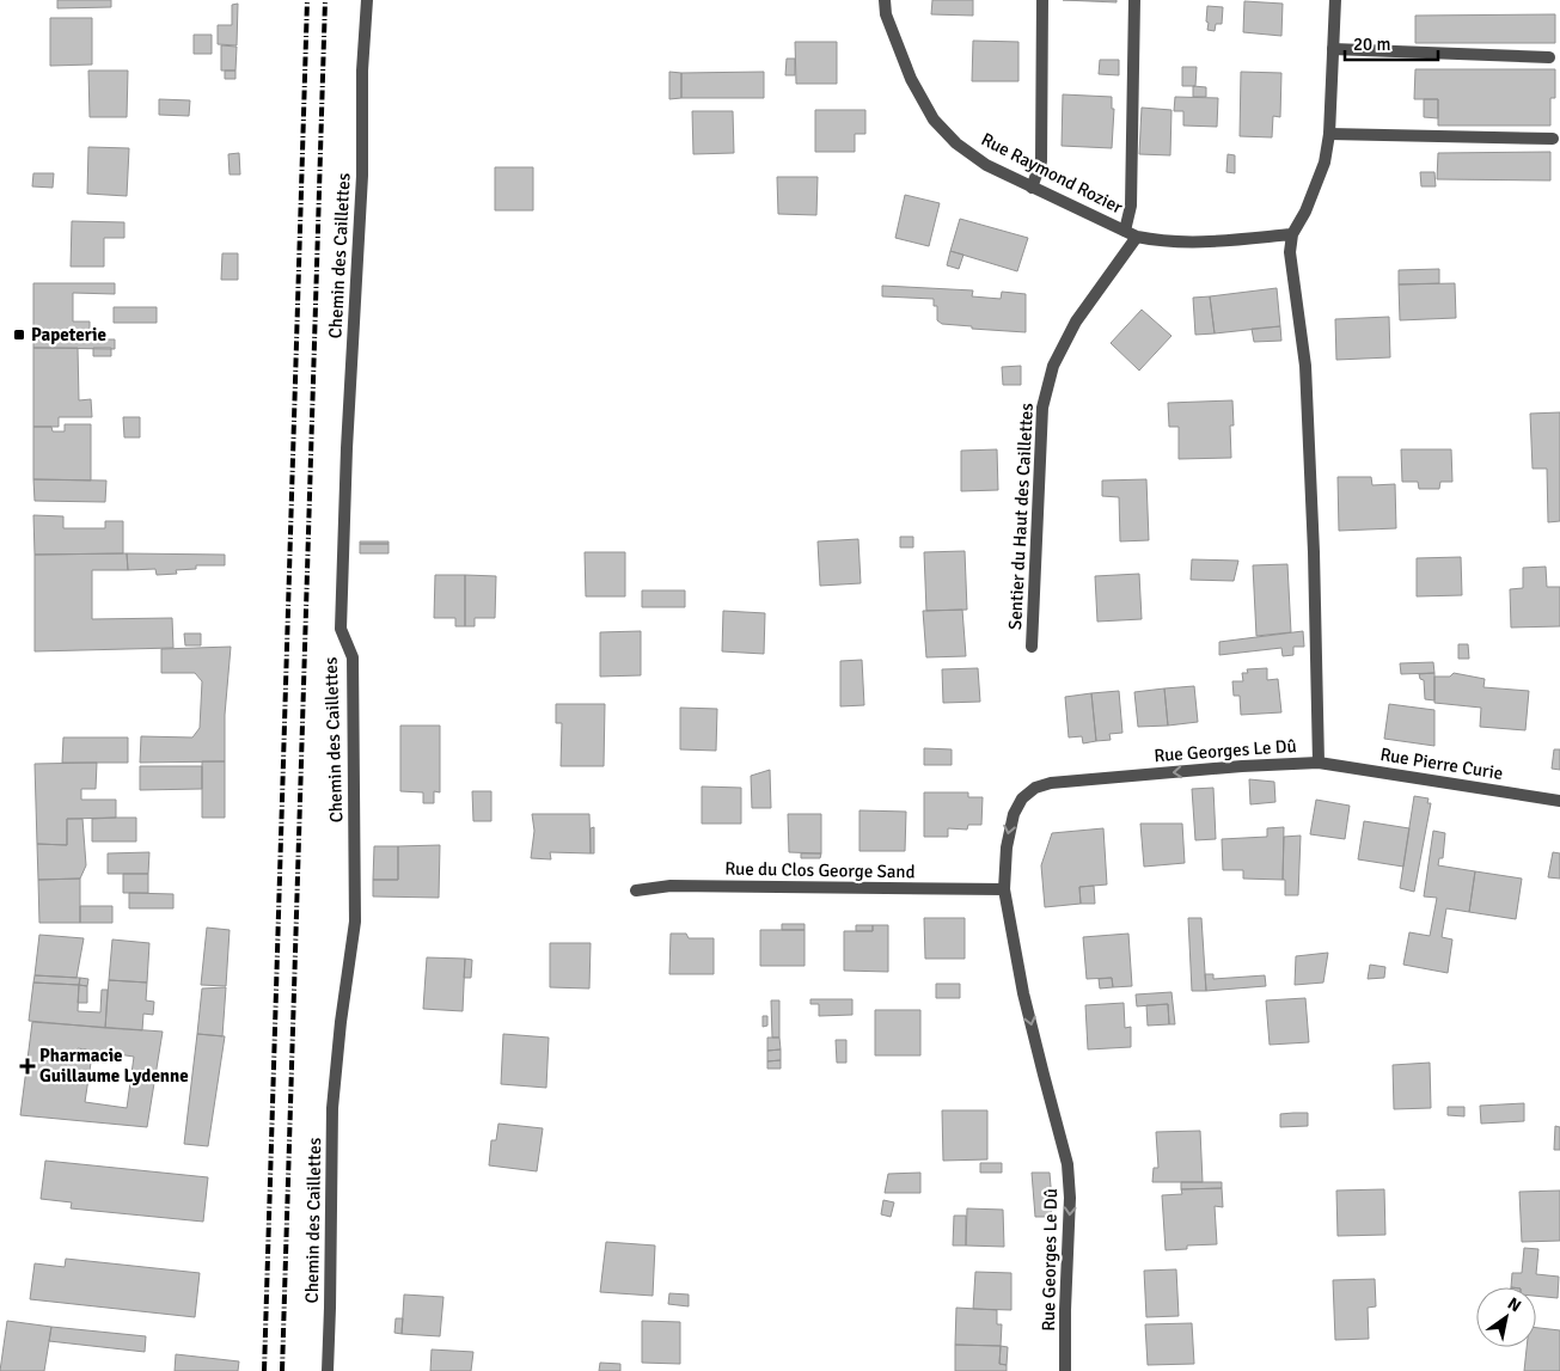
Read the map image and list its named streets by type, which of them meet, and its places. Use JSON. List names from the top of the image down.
{
  "streets": {
    "street": [
      "Rue Raymond Rozier",
      "Chemin des Caillettes",
      "Sentier du Haut des Caillettes",
      "Rue Georges Le Dû",
      "Rue Pierre Curie",
      "Rue du Clos George Sand"
    ]
  },
  "crossings": [
    ["Rue Raymond Rozier", "Sentier du Haut des Caillettes"],
    ["Rue Raymond Rozier", "Rue Georges Le Dû"],
    ["Rue Georges Le Dû", "Rue Pierre Curie"],
    ["Rue Georges Le Dû", "Rue du Clos George Sand"]
  ],
  "places": {
    "transit": ["Papeterie"],
    "health": ["Pharmacie Guillaume Lydenne"]
  },
  "scale_bar": "20 m",
  "north": "top right"
}
